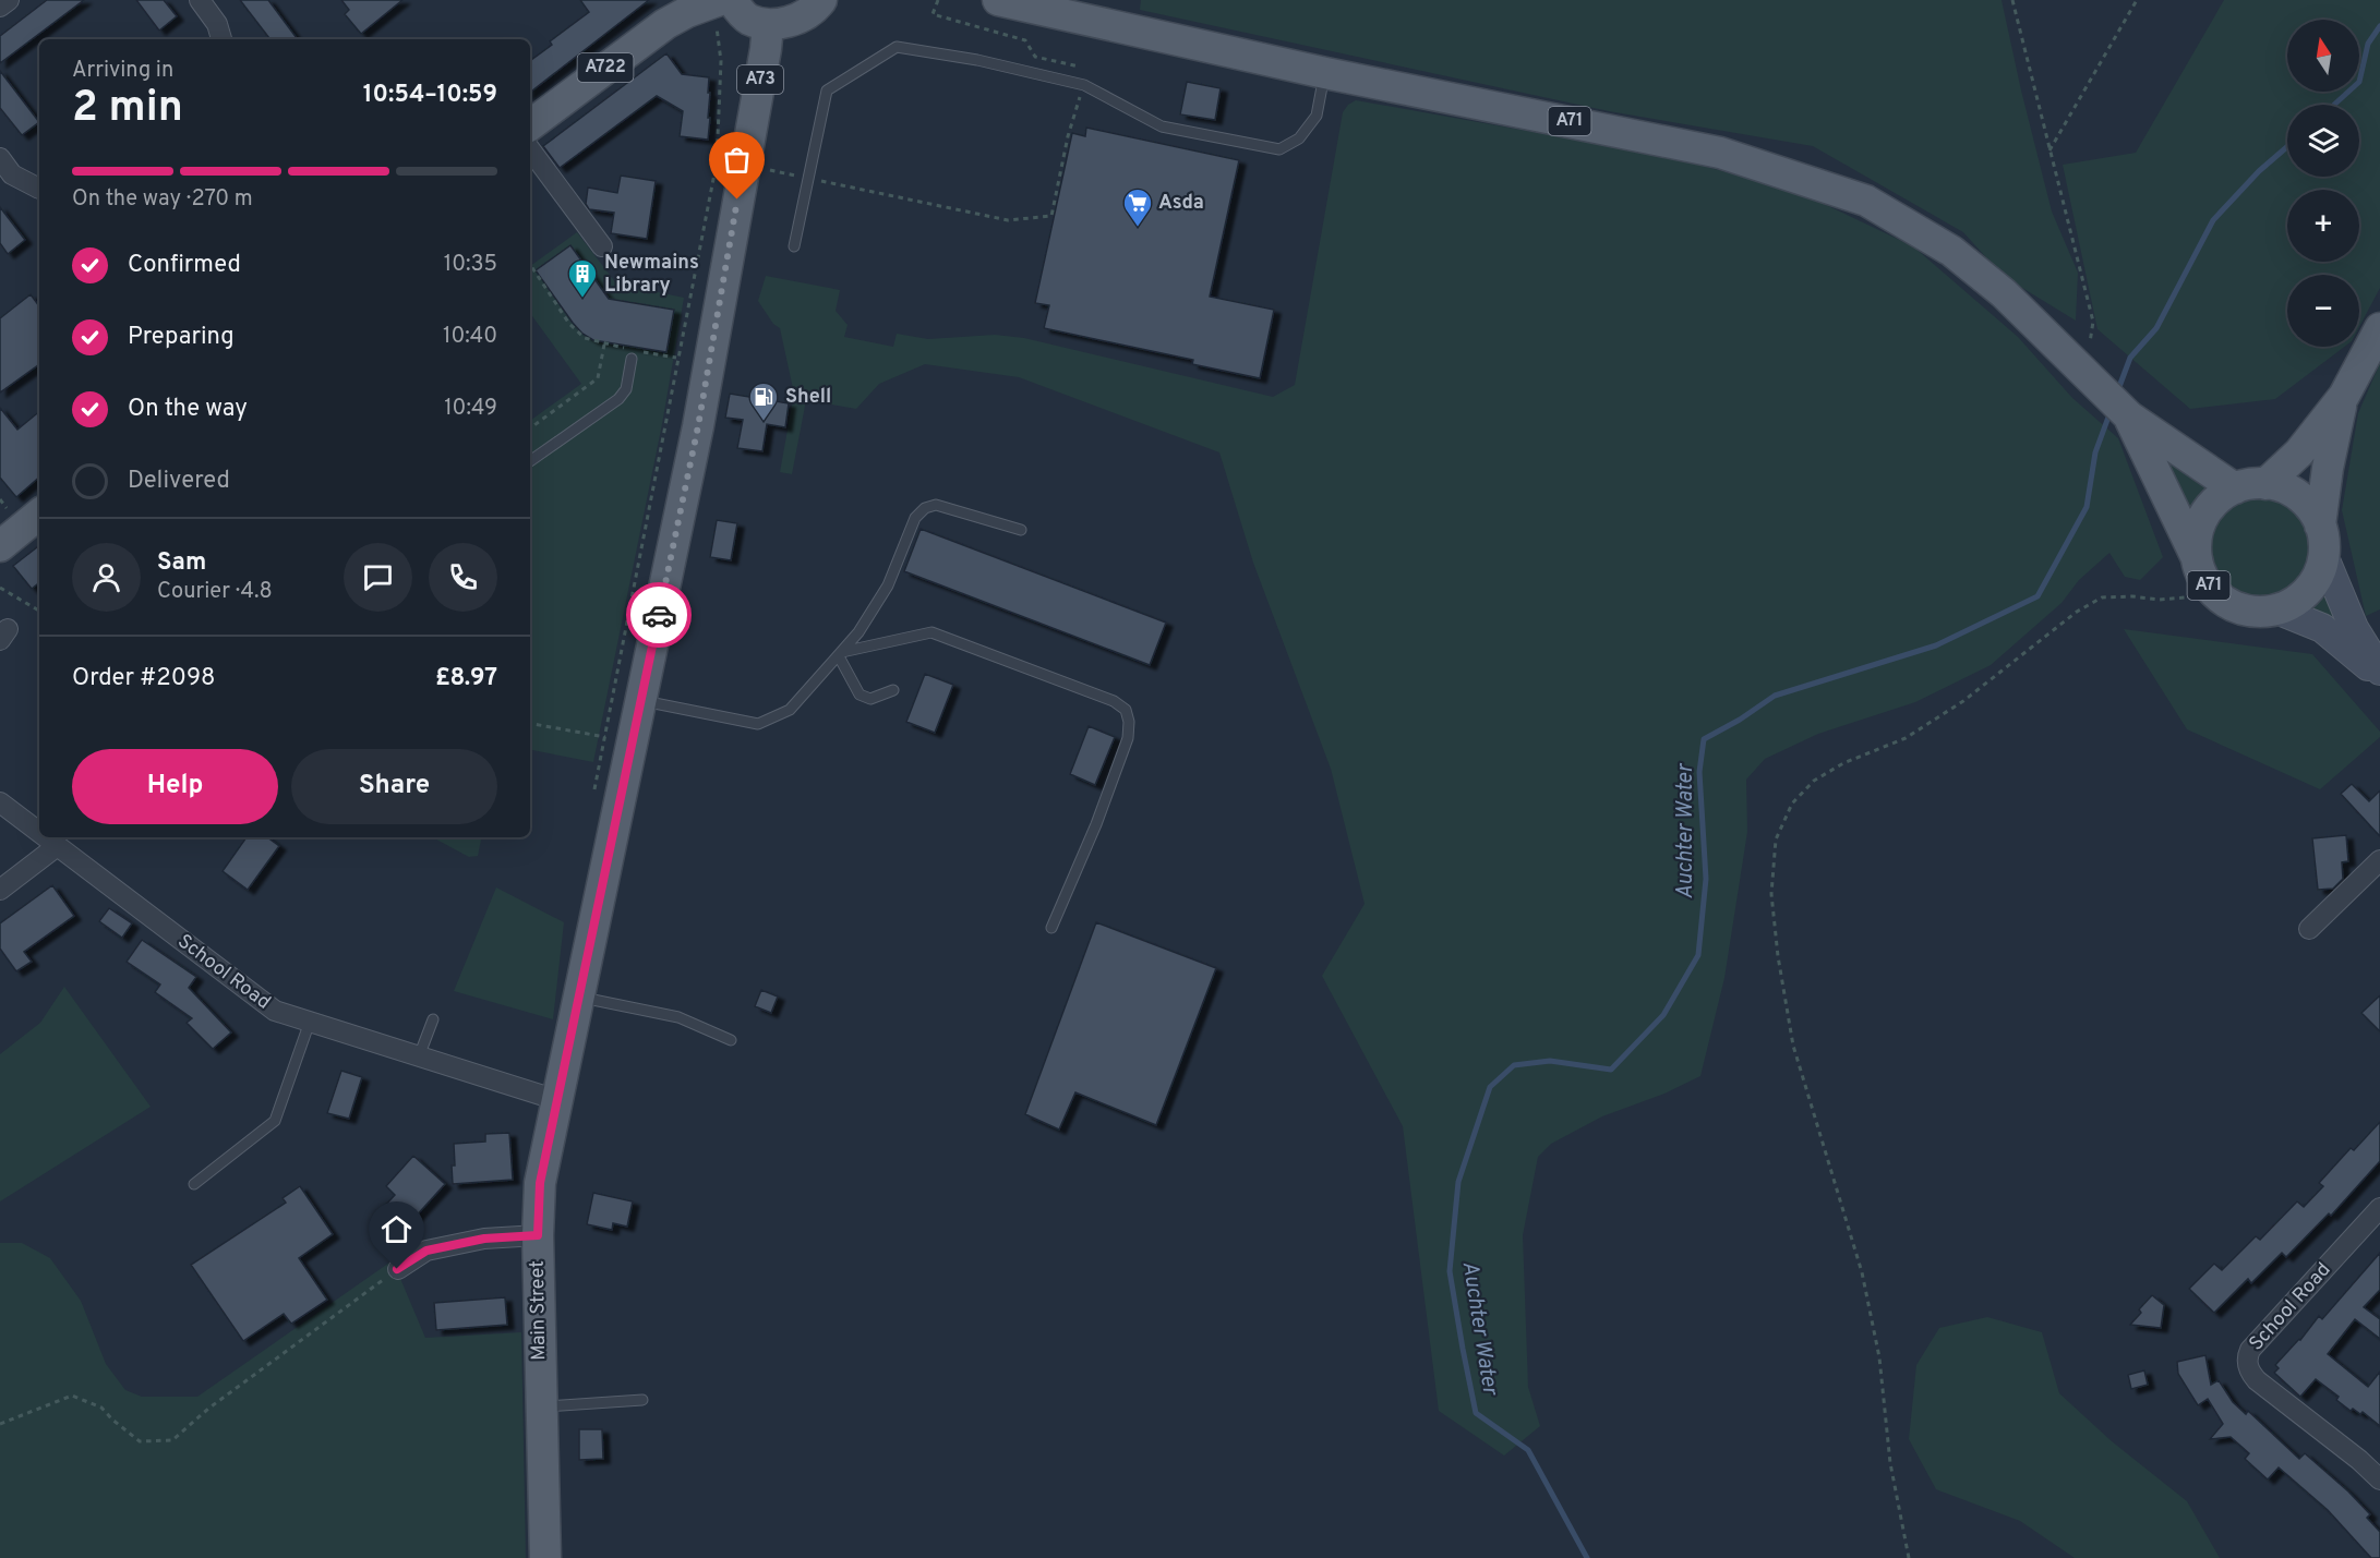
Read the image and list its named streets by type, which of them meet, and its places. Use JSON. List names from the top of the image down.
{
  "streets": {
    "main road": [
      "A722",
      "A73",
      "A71",
      "Main Street"
    ],
    "street": ["School Road"]
  },
  "crossings": [
    ["School Road", "Main Street"]
  ],
  "water": ["Auchter Water"],
  "places": {
    "supermarket": ["Asda"],
    "building": ["Newmains Library"],
    "fuel station": ["Shell"]
  },
  "north": "top",
  "page": {
    "map_buttons": ["+", "−"],
    "heading": ["2 min", "Arriving in", "10:54–10:59"],
    "panel": [
      "Sam",
      "Courier · 4.8",
      "Order #2098",
      "£8.97"
    ],
    "bar": "On the way · 270 m",
    "list": [
      ["Confirmed", "10:35"],
      ["Preparing", "10:40"],
      ["On the way", "10:49"],
      "Delivered"
    ],
    "buttons": ["Help", "Share"]
  }
}
